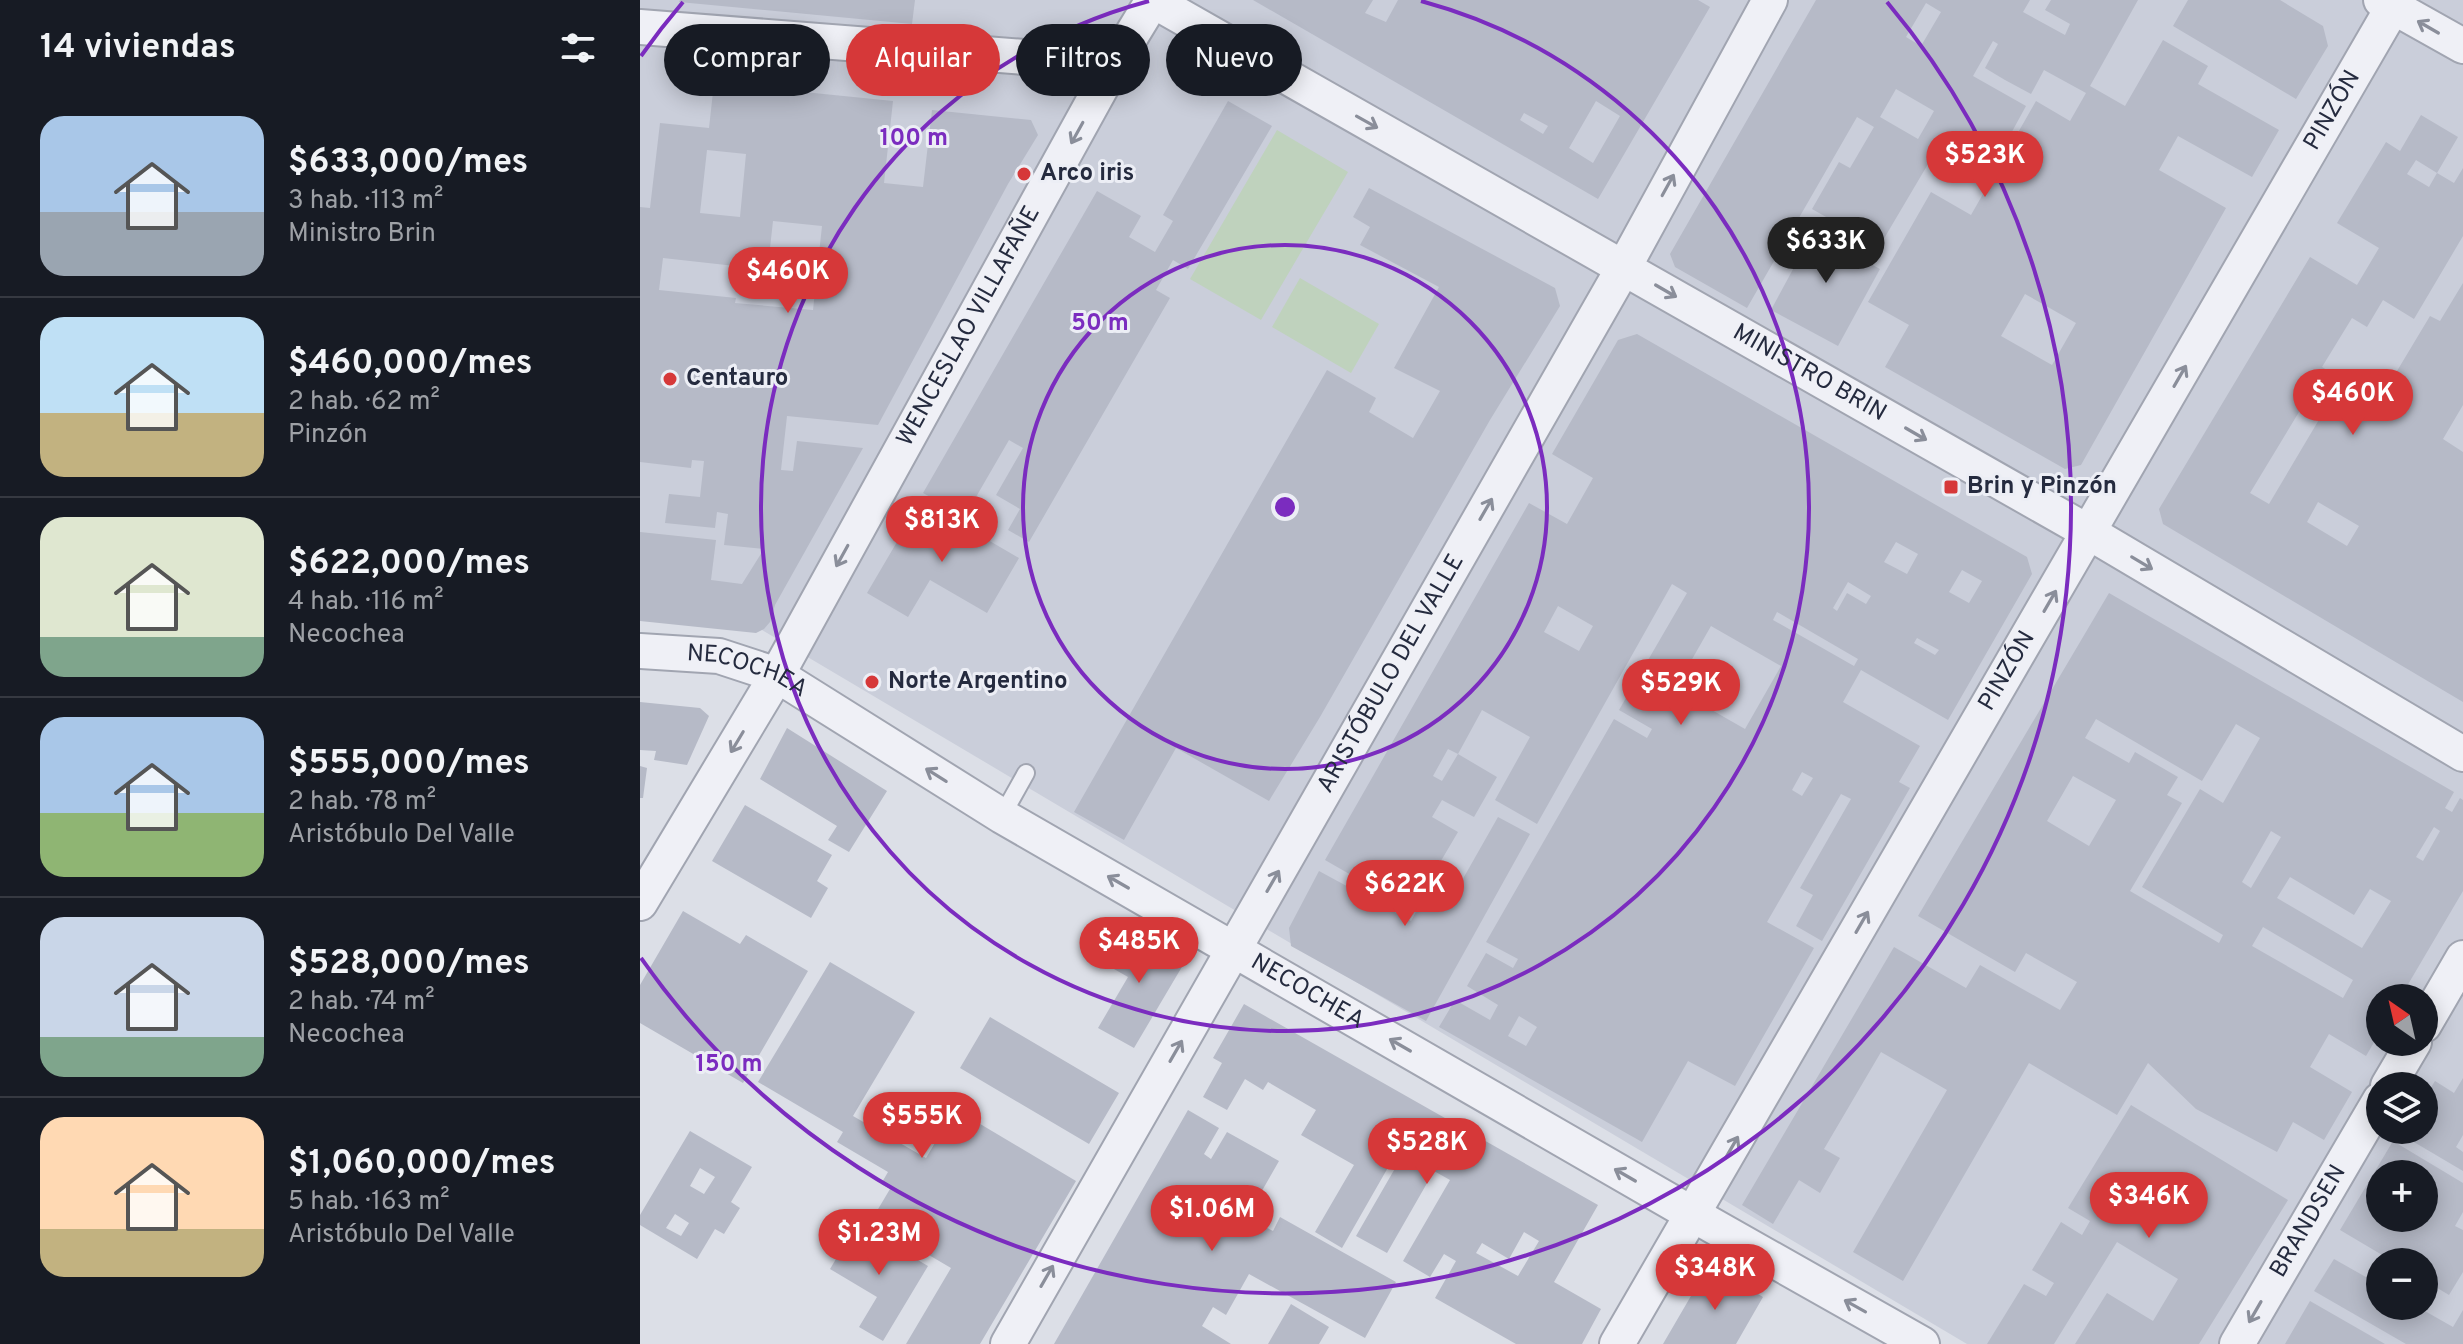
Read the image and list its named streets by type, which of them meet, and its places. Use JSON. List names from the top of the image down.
{
  "streets": {
    "street": [
      "PINZÓN",
      "WENCESLAO VILLAFAÑE",
      "MINISTRO BRIN",
      "ARISTÓBULO DEL VALLE",
      "NECOCHEA",
      "BRANDSEN"
    ]
  },
  "crossings": [
    ["PINZÓN", "MINISTRO BRIN"],
    ["PINZÓN", "NECOCHEA"],
    ["WENCESLAO VILLAFAÑE", "MINISTRO BRIN"],
    ["WENCESLAO VILLAFAÑE", "NECOCHEA"],
    ["MINISTRO BRIN", "ARISTÓBULO DEL VALLE"],
    ["ARISTÓBULO DEL VALLE", "NECOCHEA"]
  ],
  "one_way": [
    "PINZÓN",
    "WENCESLAO VILLAFAÑE",
    "MINISTRO BRIN",
    "ARISTÓBULO DEL VALLE",
    "NECOCHEA",
    "BRANDSEN"
  ],
  "places": {
    "other": ["Arco iris", "Centauro", "Norte Argentino"],
    "transit": ["Brin y Pinzón"]
  },
  "north": "top left",
  "page": {
    "heading": "14 viviendas",
    "chip": [
      "Comprar",
      "Alquilar",
      "Filtros",
      "Nuevo"
    ],
    "list": [
      {
        "name": "$633,000/mes",
        "note": "3 hab. · 113 m² · Ministro Brin"
      },
      {
        "name": "$460,000/mes",
        "note": "2 hab. · 62 m² · Pinzón"
      },
      {
        "name": "$622,000/mes",
        "note": "4 hab. · 116 m² · Necochea"
      },
      {
        "name": "$555,000/mes",
        "note": "2 hab. · 78 m² · Aristóbulo Del Valle"
      },
      {
        "name": "$528,000/mes",
        "note": "2 hab. · 74 m² · Necochea"
      },
      {
        "name": "$1,060,000/mes",
        "note": "5 hab. · 163 m² · Aristóbulo Del Valle"
      }
    ],
    "price": [
      "$523K",
      "$633K",
      "$460K",
      "$460K",
      "$813K",
      "$529K",
      "$622K",
      "$485K",
      "$555K",
      "$528K",
      "$346K",
      "$1.06M",
      "$1.23M",
      "$348K"
    ],
    "map_buttons": ["+", "−"]
  },
  "rings": ["100 m", "50 m", "150 m"]
}
